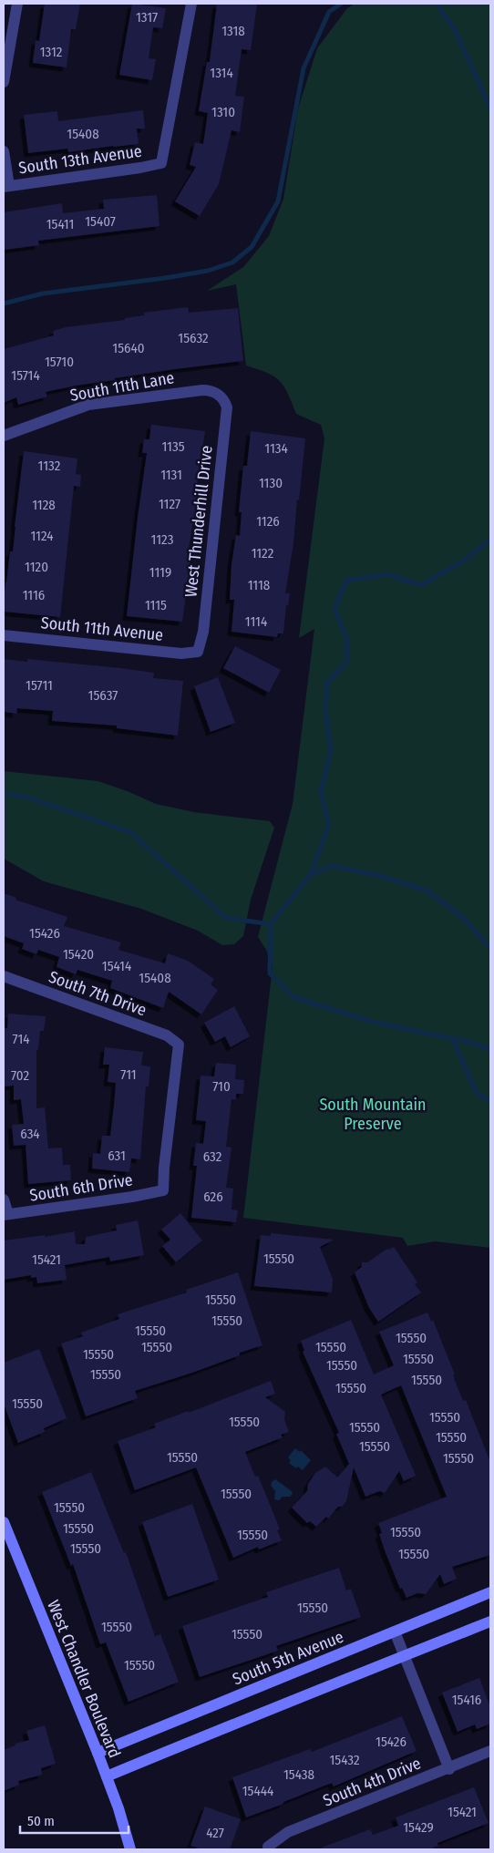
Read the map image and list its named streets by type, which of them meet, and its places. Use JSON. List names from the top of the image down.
{
  "streets": {
    "street": [
      "South 13th Avenue",
      "South 11th Lane",
      "West Thunderhill Drive",
      "South 11th Avenue",
      "South 7th Drive",
      "South 6th Drive",
      "South 5th Avenue",
      "West Chandler Boulevard",
      "South 4th Drive"
    ]
  },
  "crossings": [
    ["South 11th Lane", "West Thunderhill Drive"],
    ["West Thunderhill Drive", "South 11th Avenue"],
    ["South 7th Drive", "South 6th Drive"],
    ["South 5th Avenue", "West Chandler Boulevard"]
  ],
  "parks": ["South Mountain Preserve"],
  "house_numbers": [
    "1317",
    "1318",
    "1312",
    "1314",
    "1310",
    "15408",
    "15407",
    "15411",
    "15632",
    "15640",
    "15710",
    "15714",
    "1135",
    "1134",
    "1132",
    "1131",
    "1130",
    "1127",
    "1128",
    "1126",
    "1124",
    "1123",
    "1122",
    "1120",
    "1119",
    "1118",
    "1116",
    "1115",
    "1114",
    "15711",
    "15637",
    "15426",
    "15420",
    "15414",
    "15408",
    "714",
    "711",
    "702",
    "710",
    "634",
    "631",
    "632",
    "626",
    "15550",
    "15421",
    "15550",
    "15550",
    "15550",
    "15550",
    "15550",
    "15550",
    "15550",
    "15550",
    "15550",
    "15550",
    "15550",
    "15550",
    "15550",
    "15550",
    "15550",
    "15550",
    "15550",
    "15550",
    "15550",
    "15550",
    "15550",
    "15550",
    "15550",
    "15550",
    "15550",
    "15550",
    "15550",
    "15550",
    "15550",
    "15550",
    "15550",
    "15416",
    "15426",
    "15432",
    "15438",
    "15444",
    "15421",
    "15429",
    "427"
  ],
  "scale_bar": "50 m"
}
